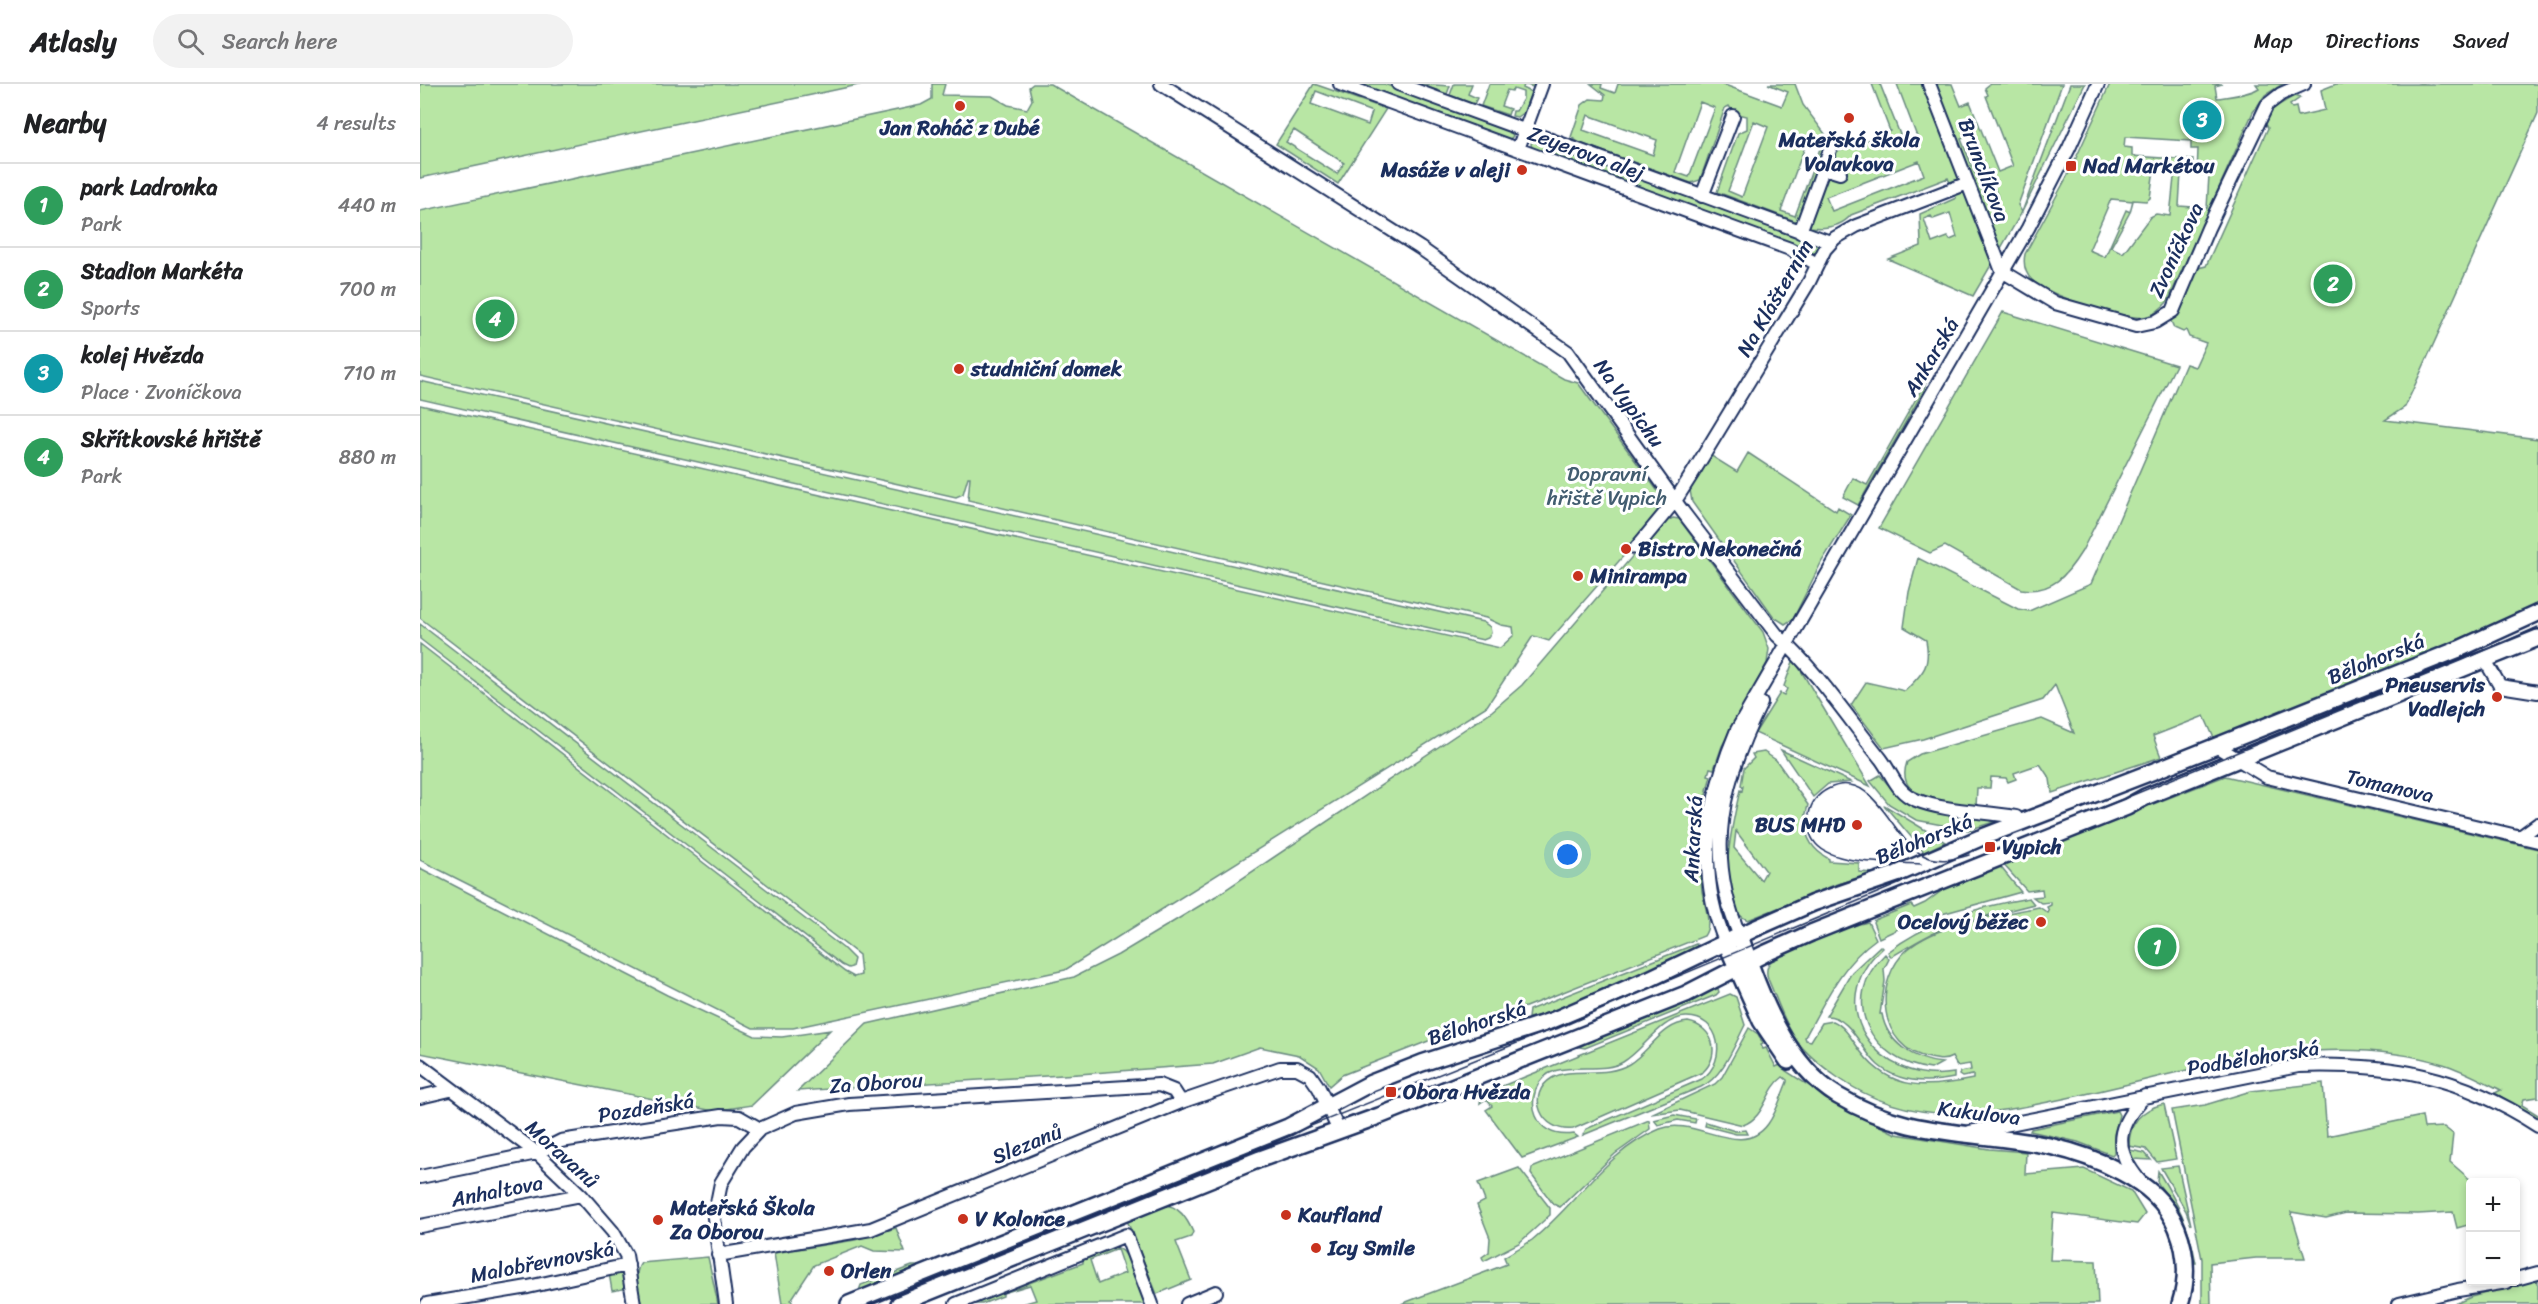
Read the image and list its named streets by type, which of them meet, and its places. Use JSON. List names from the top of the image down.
{
  "streets": {
    "main road": ["Bělohorská", "Kukulova"],
    "street": [
      "Zeyerova alej",
      "Brunclíkova",
      "Zvoníčkova",
      "Na Klášterním",
      "Ankarská",
      "Na Vypichu",
      "Tomanova",
      "Podbělohorská",
      "Za Oborou",
      "Pozdeňská",
      "Slezanů",
      "Moravanů",
      "Anhaltova",
      "Malobřevnovská"
    ]
  },
  "crossings": [
    ["Zeyerova alej", "Na Klášterním"],
    ["Brunclíkova", "Zvoníčkova"],
    ["Brunclíkova", "Na Klášterním"],
    ["Brunclíkova", "Ankarská"],
    ["Zvoníčkova", "Ankarská"],
    ["Na Klášterním", "Na Vypichu"],
    ["Ankarská", "Na Vypichu"],
    ["Ankarská", "Bělohorská"],
    ["Ankarská", "Kukulova"],
    ["Na Vypichu", "Bělohorská"],
    ["Bělohorská", "Tomanova"],
    ["Bělohorská", "Kukulova"],
    ["Bělohorská", "Slezanů"],
    ["Podbělohorská", "Kukulova"],
    ["Za Oborou", "Pozdeňská"],
    ["Za Oborou", "Slezanů"],
    ["Pozdeňská", "Moravanů"],
    ["Moravanů", "Anhaltova"],
    ["Moravanů", "Malobřevnovská"]
  ],
  "parks": ["Dopravní hřiště Vypich"],
  "places": {
    "other": [
      "Jan Roháč z Dubé",
      "Mateřská škola Volavkova",
      "Masáže v aleji",
      "studniční domek",
      "Bistro Nekonečná",
      "Minirampa",
      "Pneuservis Vadlejch",
      "BUS MHD",
      "Ocelový běžec",
      "Kaufland",
      "V Kolonce",
      "Mateřská Škola Za Oborou",
      "Icy Smile",
      "Orlen"
    ],
    "transit": ["Nad Markétou", "Vypich", "Obora Hvězda"]
  },
  "page": {
    "header": "Atlasly",
    "search": "Search here",
    "nav": ["Map", "Directions", "Saved"],
    "heading": ["Nearby", "4 results"],
    "pins": [
      "3",
      "2",
      "4",
      "1"
    ],
    "list": [
      {
        "mark": "1",
        "name": "park Ladronka",
        "note": "Park",
        "value": "440 m"
      },
      {
        "mark": "2",
        "name": "Stadion Markéta",
        "note": "Sports",
        "value": "700 m"
      },
      {
        "mark": "3",
        "name": "kolej Hvězda",
        "note": "Place · Zvoníčkova",
        "value": "710 m"
      },
      {
        "mark": "4",
        "name": "Skřítkovské hřiště",
        "note": "Park",
        "value": "880 m"
      }
    ],
    "map_buttons": ["+", "−"]
  }
}
